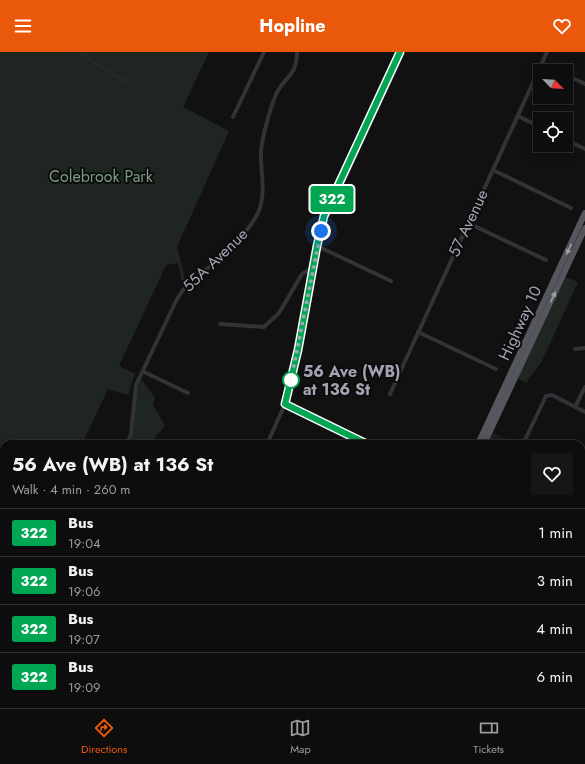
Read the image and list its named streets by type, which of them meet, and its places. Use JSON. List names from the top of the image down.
{
  "streets": {
    "highway": ["Highway 10"],
    "street": ["57 Avenue", "55A Avenue"]
  },
  "parks": ["Colebrook Park"],
  "places": ["56 Ave (WB) at 136 St"],
  "lines": ["bus line 322"],
  "north": "bottom right",
  "page": {
    "header": "Hopline",
    "on_map": "322",
    "heading": ["56 Ave (WB) at 136 St", "Walk · 4 min · 260 m"],
    "list": [
      {
        "mark": "322",
        "name": "Bus",
        "note": "19:04",
        "value": "1 min"
      },
      {
        "mark": "322",
        "name": "Bus",
        "note": "19:06",
        "value": "3 min"
      },
      {
        "mark": "322",
        "name": "Bus",
        "note": "19:07",
        "value": "4 min"
      },
      {
        "mark": "322",
        "name": "Bus",
        "note": "19:09",
        "value": "6 min"
      }
    ],
    "tabs": ["Directions", "Map", "Tickets"]
  }
}
